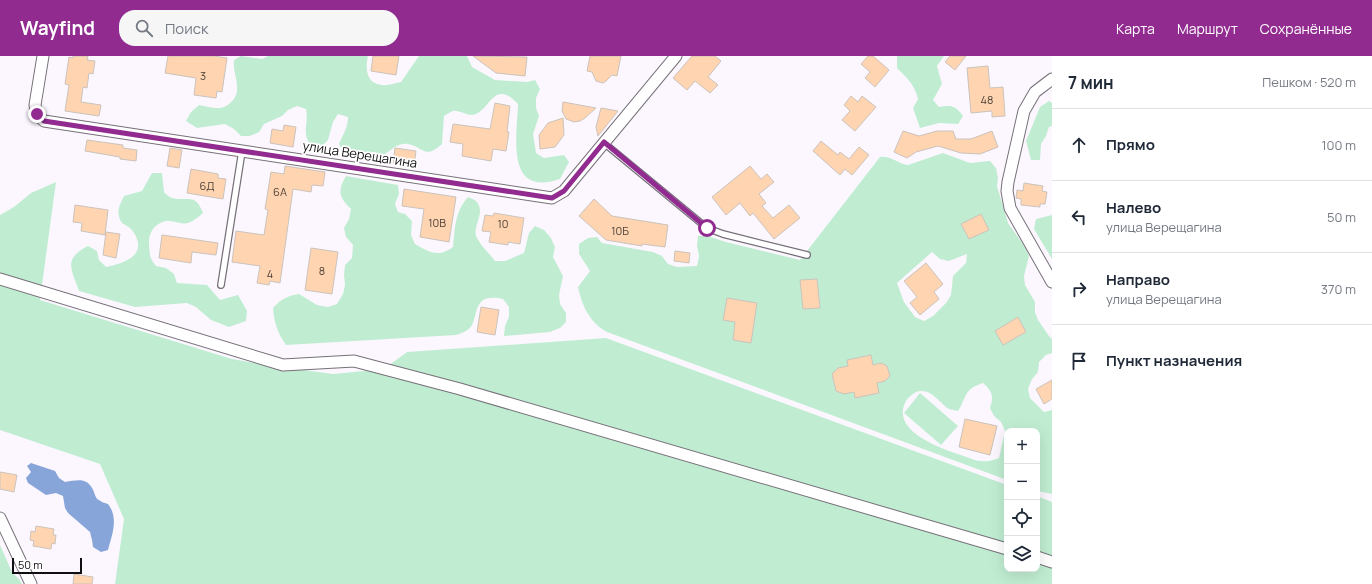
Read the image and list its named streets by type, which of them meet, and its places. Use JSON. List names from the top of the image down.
{
  "streets": {
    "street": ["улица Верещагина"]
  },
  "house_numbers": [
    "3",
    "48",
    "6Д",
    "6А",
    "10В",
    "10",
    "10Б",
    "8",
    "4"
  ],
  "scale_bar": "50 m",
  "page": {
    "header": "Wayfind",
    "search": "Поиск",
    "nav": ["Карта", "Маршрут", "Сохранённые"],
    "heading": ["7 мин", "Пешком · 520 m"],
    "list": [
      ["Прямо", "100 m"],
      ["Налево", "улица Верещагина", "50 m"],
      ["Направо", "улица Верещагина", "370 m"],
      "Пункт назначения"
    ],
    "map_buttons": ["+", "−"],
    "scale": "50 m"
  }
}
